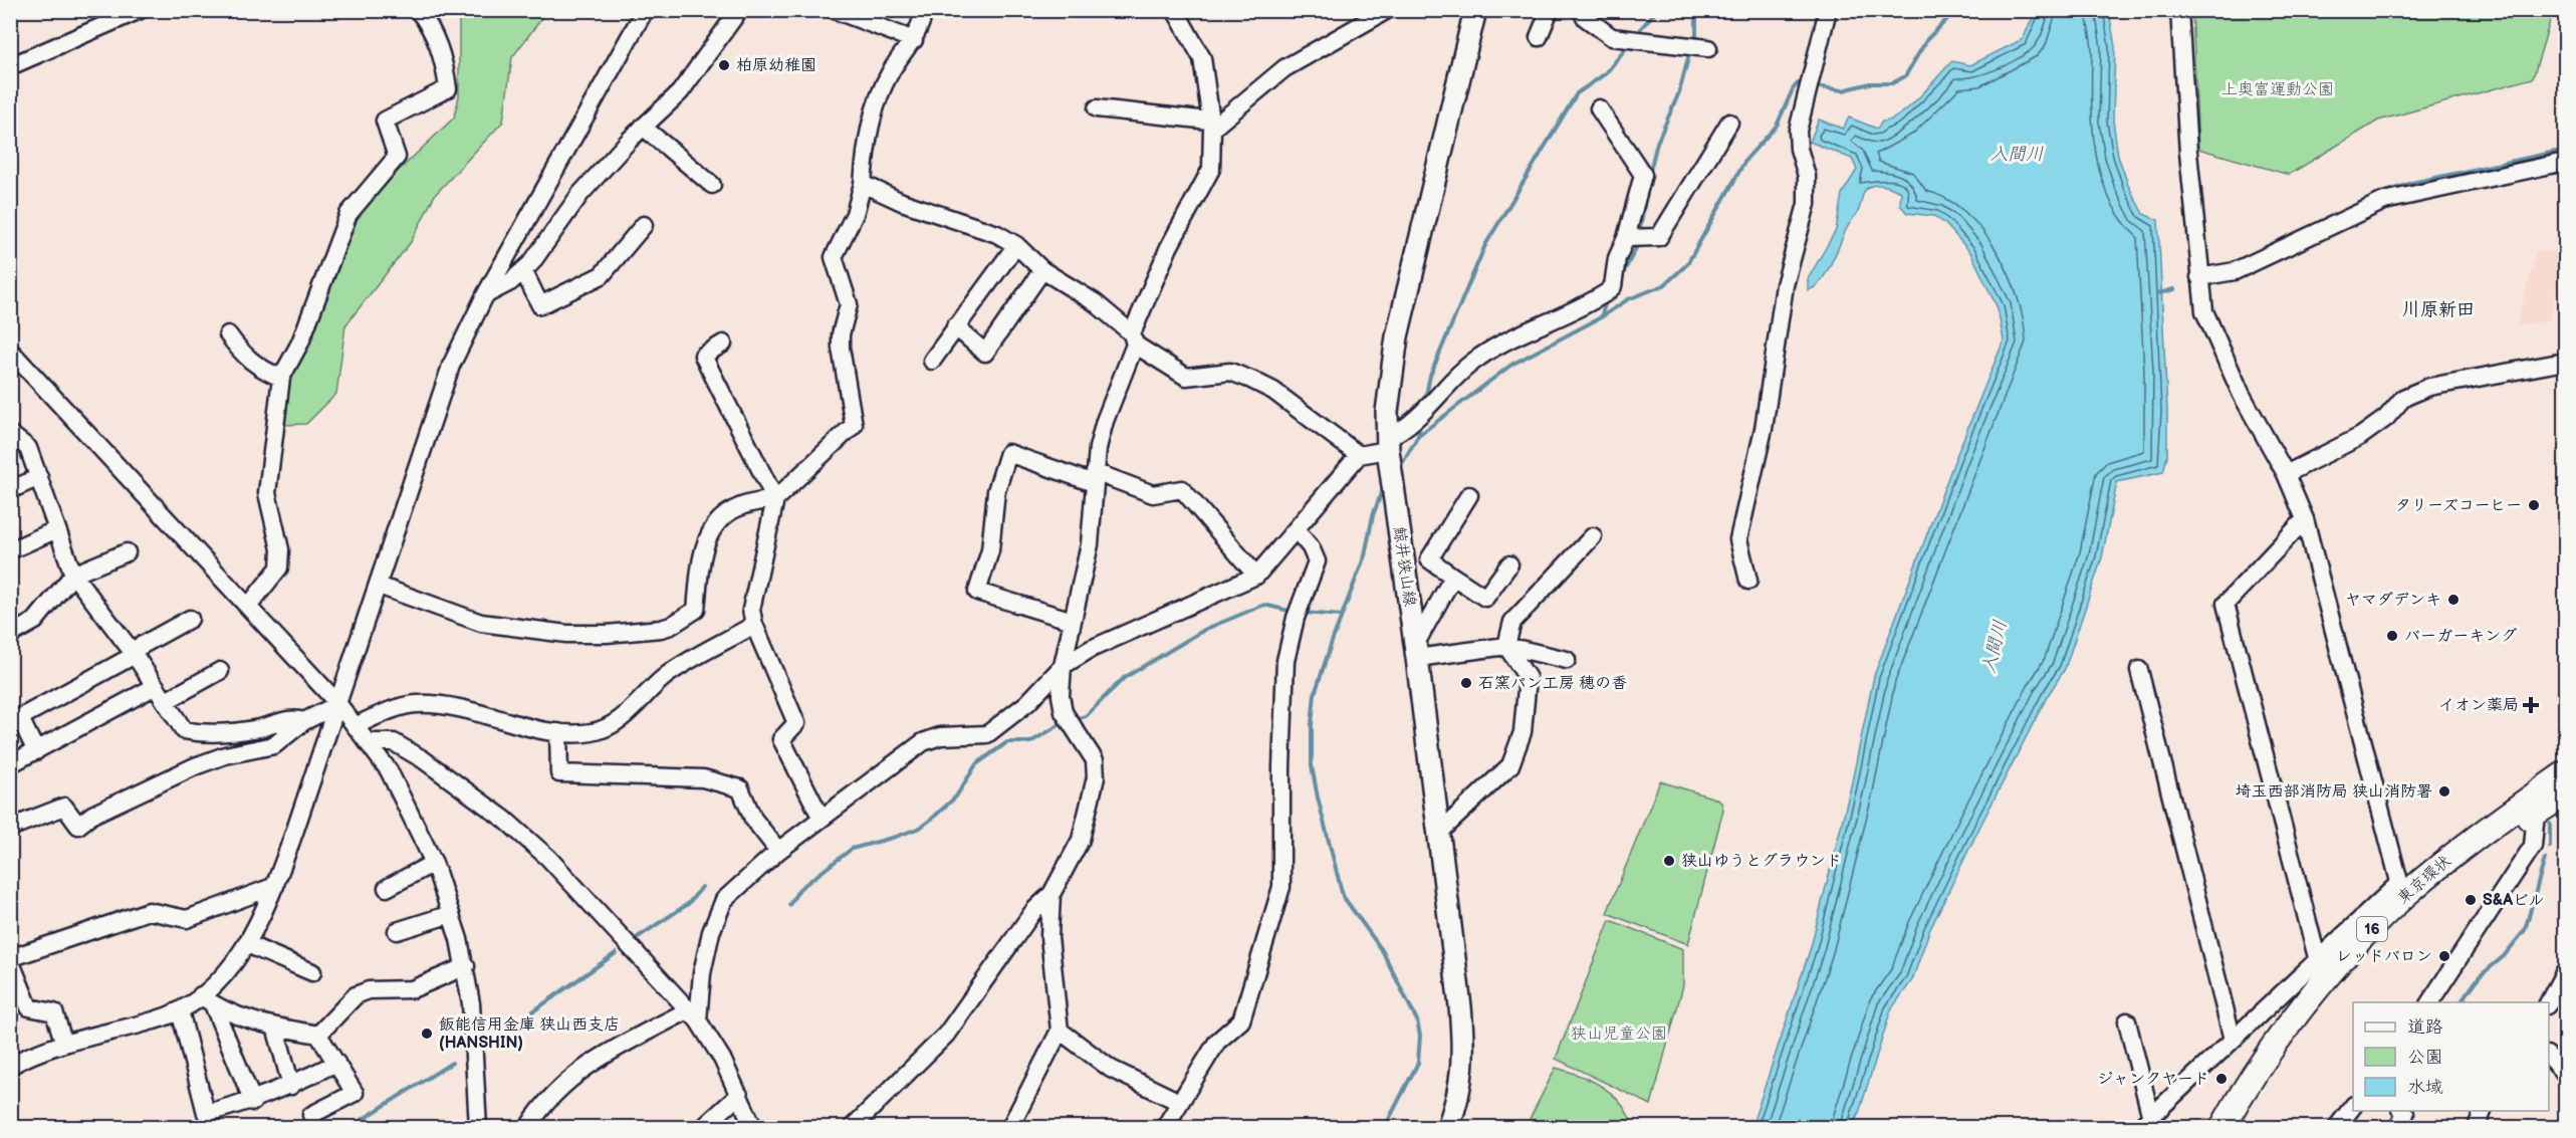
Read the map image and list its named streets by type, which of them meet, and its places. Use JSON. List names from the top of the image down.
{
  "streets": {
    "highway": ["東京環状", "16"],
    "main road": ["鯨井狭山線"]
  },
  "districts": ["川原新田"],
  "water": ["入間川"],
  "parks": ["上奥富運動公園", "狭山児童公園"],
  "places": {
    "other": [
      "柏原幼稚園",
      "タリーズコーヒー",
      "ヤマダデンキ",
      "バーガーキング",
      "石窯パン工房 穂の香",
      "埼玉西部消防局 狭山消防署",
      "狭山ゆうとグラウンド",
      "S&Aビル",
      "レッドバロン",
      "飯能信用金庫 狭山西支店 (HANSHIN)",
      "ジャンクヤード"
    ],
    "health": ["イオン薬局"]
  },
  "legend": ["道路", "公園", "水域"]
}
